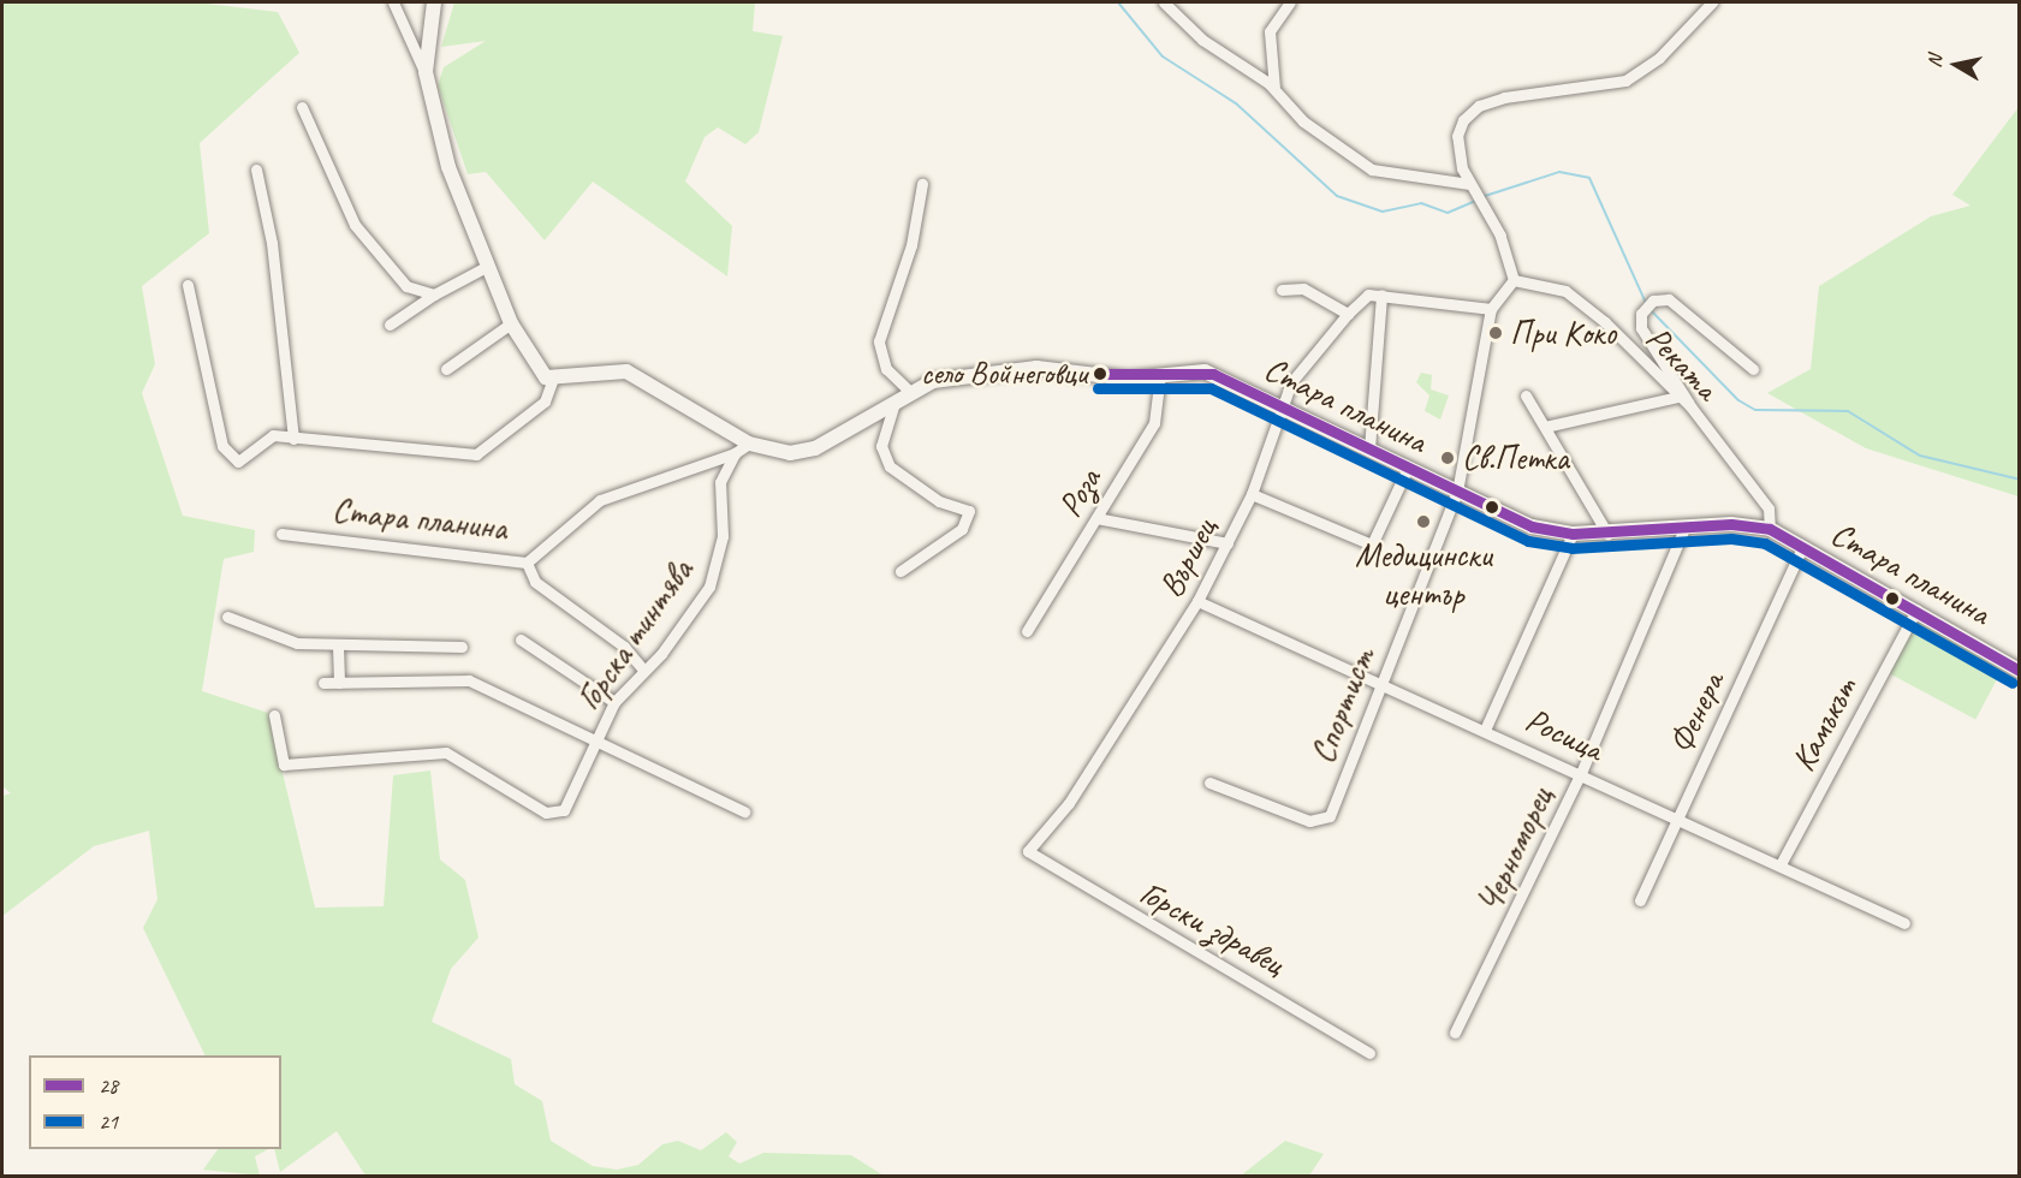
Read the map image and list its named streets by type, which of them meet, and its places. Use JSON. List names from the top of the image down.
{
  "streets": {
    "street": [
      "Реката",
      "Стара планина",
      "Роза",
      "Вършец",
      "Горска тинтява",
      "Спортист",
      "Фенера",
      "Камъкът",
      "Росица",
      "Черноморец",
      "Горски здравец"
    ]
  },
  "crossings": [
    ["Реката", "Стара планина"],
    ["Реката", "Спортист"],
    ["Стара планина", "Роза"],
    ["Стара планина", "Вършец"],
    ["Стара планина", "Горска тинтява"],
    ["Стара планина", "Спортист"],
    ["Стара планина", "Фенера"],
    ["Стара планина", "Камъкът"],
    ["Стара планина", "Черноморец"],
    ["Вършец", "Росица"],
    ["Вършец", "Горски здравец"],
    ["Спортист", "Росица"],
    ["Фенера", "Росица"],
    ["Камъкът", "Росица"],
    ["Росица", "Черноморец"]
  ],
  "places": [
    "При Коко",
    "село Войнеговци",
    "Св.Петка",
    "Медицински център"
  ],
  "lines": ["transit line 28", "transit line 21"],
  "legend": ["28", "21"],
  "north": "left"
}
